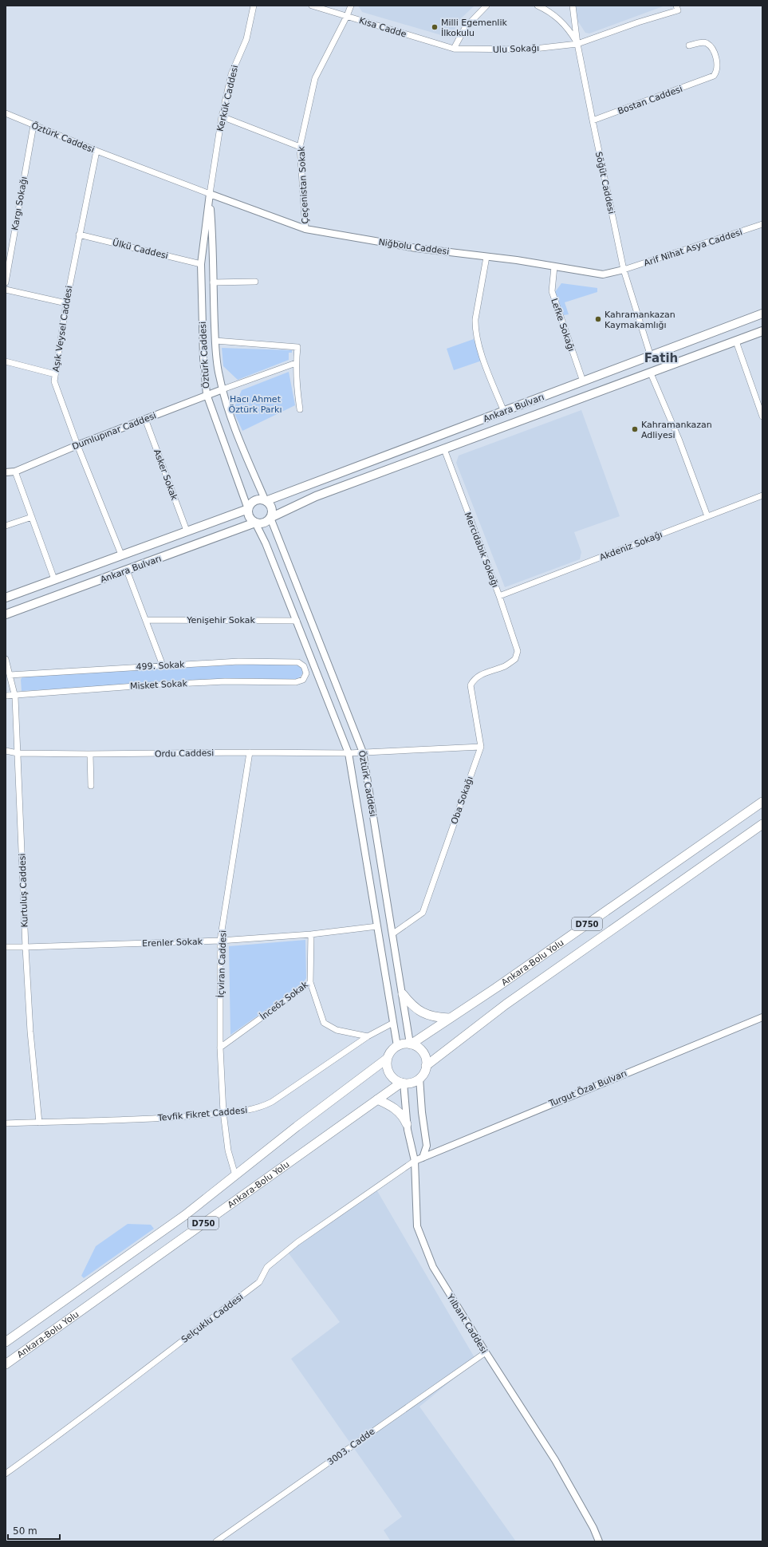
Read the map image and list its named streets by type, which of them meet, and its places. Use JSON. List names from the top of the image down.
{
  "streets": {
    "highway": ["D750", "Ankara-Bolu Yolu"],
    "main road": ["Ankara Bulvarı"],
    "street": [
      "Kısa Cadde",
      "Ulu Sokağı",
      "Kerkük Caddesi",
      "Bostan Caddesi",
      "Öztürk Caddesi",
      "Söğüt Caddesi",
      "Çeçenistan Sokak",
      "Kargı Sokağı",
      "Niğbolu Caddesi",
      "Arif Nihat Asya Caddesi",
      "Ülkü Caddesi",
      "Lefke Sokağı",
      "Aşık Veysel Caddesi",
      "Dumlupınar Caddesi",
      "Asker Sokak",
      "Akdeniz Sokağı",
      "Mercidabık Sokağı",
      "Yenişehir Sokak",
      "499. Sokak",
      "Misket Sokak",
      "Ordu Caddesi",
      "Oba Sokağı",
      "Kurtuluş Caddesi",
      "Erenler Sokak",
      "İçviran Caddesi",
      "İnceöz Sokak",
      "Turgut Özal Bulvarı",
      "Tevfik Fikret Caddesi",
      "Selçuklu Caddesi",
      "Yılbant Caddesi",
      "3003. Cadde"
    ]
  },
  "crossings": [
    ["Kısa Cadde", "Ulu Sokağı"],
    ["Kısa Cadde", "Çeçenistan Sokak"],
    ["Ulu Sokağı", "Söğüt Caddesi"],
    ["Kerkük Caddesi", "Öztürk Caddesi"],
    ["Kerkük Caddesi", "Niğbolu Caddesi"],
    ["Bostan Caddesi", "Söğüt Caddesi"],
    ["Öztürk Caddesi", "Kargı Sokağı"],
    ["Öztürk Caddesi", "Niğbolu Caddesi"],
    ["Öztürk Caddesi", "Ülkü Caddesi"],
    ["Öztürk Caddesi", "Aşık Veysel Caddesi"],
    ["Öztürk Caddesi", "Ankara Bulvarı"],
    ["Öztürk Caddesi", "Dumlupınar Caddesi"],
    ["Öztürk Caddesi", "Yenişehir Sokak"],
    ["Öztürk Caddesi", "Ordu Caddesi"],
    ["Öztürk Caddesi", "Oba Sokağı"],
    ["Öztürk Caddesi", "D750"],
    ["Öztürk Caddesi", "Erenler Sokak"],
    ["Öztürk Caddesi", "Ankara-Bolu Yolu"],
    ["Öztürk Caddesi", "Tevfik Fikret Caddesi"],
    ["Öztürk Caddesi", "Yılbant Caddesi"],
    ["Söğüt Caddesi", "Niğbolu Caddesi"],
    ["Söğüt Caddesi", "Arif Nihat Asya Caddesi"],
    ["Söğüt Caddesi", "Ankara Bulvarı"],
    ["Çeçenistan Sokak", "Niğbolu Caddesi"],
    ["Niğbolu Caddesi", "Arif Nihat Asya Caddesi"],
    ["Niğbolu Caddesi", "Lefke Sokağı"],
    ["Ülkü Caddesi", "Aşık Veysel Caddesi"],
    ["Lefke Sokağı", "Ankara Bulvarı"],
    ["Aşık Veysel Caddesi", "Ankara Bulvarı"],
    ["Aşık Veysel Caddesi", "Dumlupınar Caddesi"],
    ["Ankara Bulvarı", "Asker Sokak"],
    ["Ankara Bulvarı", "Mercidabık Sokağı"],
    ["Dumlupınar Caddesi", "Asker Sokak"],
    ["Akdeniz Sokağı", "Mercidabık Sokağı"],
    ["Mercidabık Sokağı", "Oba Sokağı"],
    ["499. Sokak", "Misket Sokak"],
    ["499. Sokak", "Kurtuluş Caddesi"],
    ["Misket Sokak", "Kurtuluş Caddesi"],
    ["Ordu Caddesi", "Oba Sokağı"],
    ["Ordu Caddesi", "Kurtuluş Caddesi"],
    ["Ordu Caddesi", "İçviran Caddesi"],
    ["Kurtuluş Caddesi", "Erenler Sokak"],
    ["Kurtuluş Caddesi", "Tevfik Fikret Caddesi"],
    ["D750", "Ankara-Bolu Yolu"],
    ["D750", "Yılbant Caddesi"],
    ["Erenler Sokak", "İçviran Caddesi"],
    ["Erenler Sokak", "İnceöz Sokak"],
    ["Ankara-Bolu Yolu", "İçviran Caddesi"],
    ["Ankara-Bolu Yolu", "Yılbant Caddesi"],
    ["İçviran Caddesi", "İnceöz Sokak"],
    ["İçviran Caddesi", "Tevfik Fikret Caddesi"],
    ["Turgut Özal Bulvarı", "Selçuklu Caddesi"],
    ["Turgut Özal Bulvarı", "Yılbant Caddesi"],
    ["Selçuklu Caddesi", "Yılbant Caddesi"],
    ["Yılbant Caddesi", "3003. Cadde"]
  ],
  "districts": ["Fatih"],
  "parks": ["Hacı Ahmet Öztürk Parkı"],
  "places": ["Milli Egemenlik İlkokulu", "Kahramankazan Kaymakamlığı", "Kahramankazan Adliyesi"],
  "scale_bar": "50 m"
}
